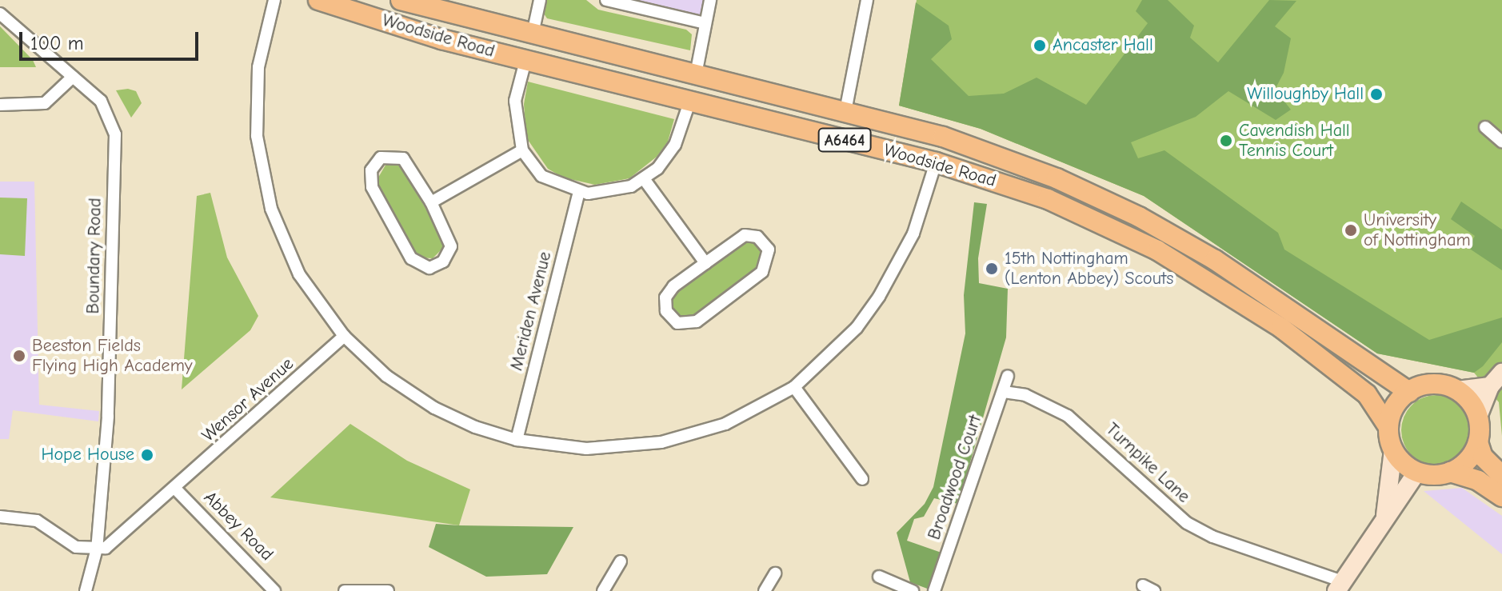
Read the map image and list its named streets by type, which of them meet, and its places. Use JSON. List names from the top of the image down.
{
  "streets": {
    "main road": ["Woodside Road", "A6464"],
    "street": [
      "Boundary Road",
      "Meriden Avenue",
      "Wensor Avenue",
      "Turnpike Lane",
      "Broadwood Court",
      "Abbey Road"
    ]
  },
  "crossings": [
    ["Boundary Road", "Wensor Avenue"],
    ["Wensor Avenue", "Abbey Road"],
    ["Turnpike Lane", "Broadwood Court"]
  ],
  "places": [
    "Ancaster Hall",
    "Willoughby Hall",
    "Cavendish Hall Tennis Court",
    "University of Nottingham",
    "15th Nottingham (Lenton Abbey) Scouts",
    "Beeston Fields Flying High Academy",
    "Hope House"
  ],
  "scale_bar": "100 m"
}
